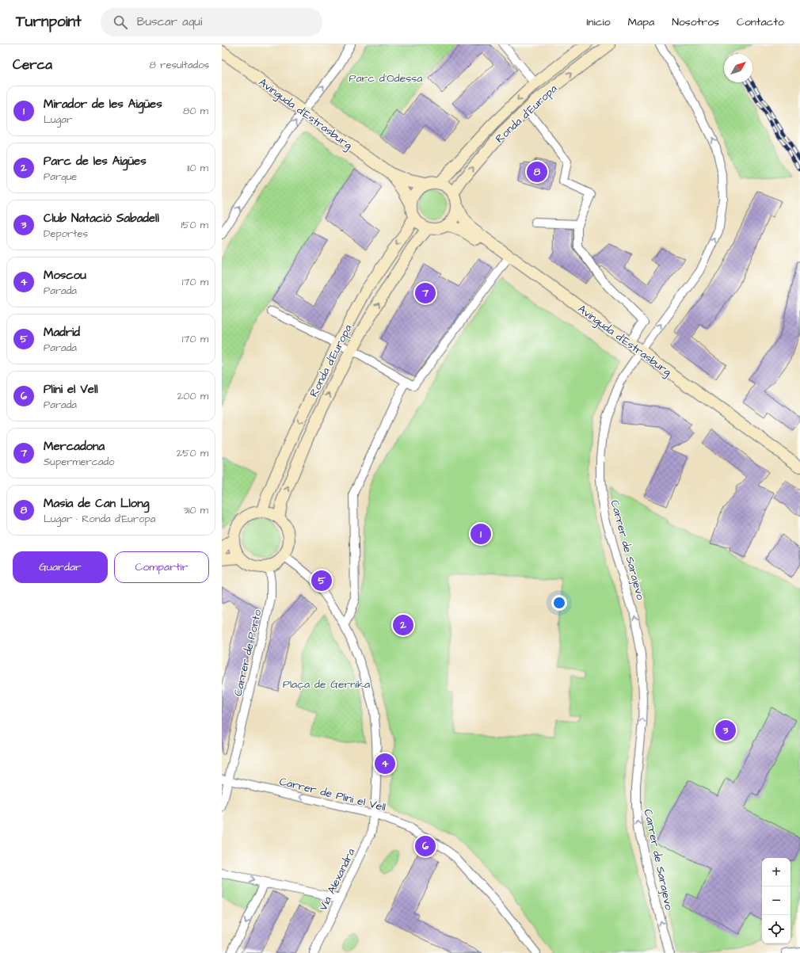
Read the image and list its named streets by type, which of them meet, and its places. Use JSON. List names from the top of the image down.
{
  "streets": {
    "street": [
      "Avinguda d'Estrasburg",
      "Ronda d'Europa",
      "Carrer de Sarajevo",
      "Carrer de Porto",
      "Carrer de Plini el Vell",
      "Via Alexandra"
    ]
  },
  "crossings": [
    ["Avinguda d'Estrasburg", "Ronda d'Europa"],
    ["Avinguda d'Estrasburg", "Carrer de Sarajevo"],
    ["Ronda d'Europa", "Carrer de Porto"],
    ["Ronda d'Europa", "Via Alexandra"],
    ["Carrer de Porto", "Carrer de Plini el Vell"],
    ["Carrer de Porto", "Via Alexandra"],
    ["Carrer de Plini el Vell", "Via Alexandra"]
  ],
  "one_way": ["Carrer de Sarajevo", "Carrer de Plini el Vell"],
  "parks": ["Parc d'Odessa", "Plaça de Gernika"],
  "north": "top right",
  "page": {
    "header": "Turnpoint",
    "search": "Buscar aquí",
    "nav": [
      "Inicio",
      "Mapa",
      "Nosotros",
      "Contacto"
    ],
    "heading": ["Cerca", "8 resultados"],
    "list": [
      {
        "mark": "1",
        "name": "Mirador de les Aigües",
        "note": "Lugar",
        "value": "80 m"
      },
      {
        "mark": "2",
        "name": "Parc de les Aigües",
        "note": "Parque",
        "value": "110 m"
      },
      {
        "mark": "3",
        "name": "Club Natació Sabadell",
        "note": "Deportes",
        "value": "150 m"
      },
      {
        "mark": "4",
        "name": "Moscou",
        "note": "Parada",
        "value": "170 m"
      },
      {
        "mark": "5",
        "name": "Madrid",
        "note": "Parada",
        "value": "170 m"
      },
      {
        "mark": "6",
        "name": "Plini el Vell",
        "note": "Parada",
        "value": "200 m"
      },
      {
        "mark": "7",
        "name": "Mercadona",
        "note": "Supermercado",
        "value": "250 m"
      },
      {
        "mark": "8",
        "name": "Masia de Can Llong",
        "note": "Lugar · Ronda d'Europa",
        "value": "310 m"
      }
    ],
    "pins": [
      "8",
      "7",
      "1",
      "5",
      "2",
      "3",
      "4",
      "6"
    ],
    "buttons": ["Guardar", "Compartir"],
    "map_buttons": ["+", "−"]
  }
}
